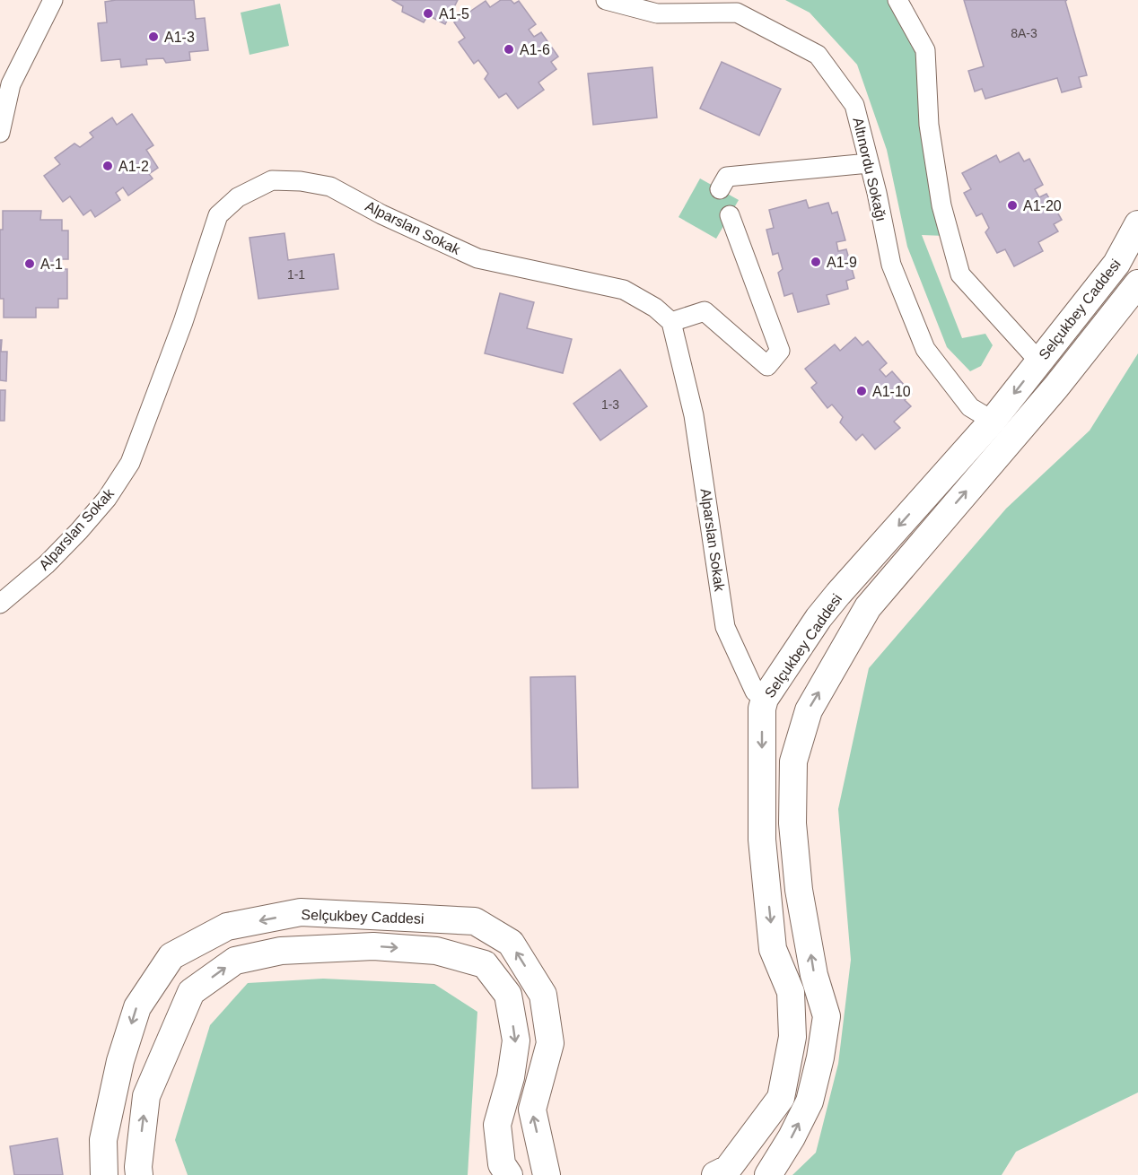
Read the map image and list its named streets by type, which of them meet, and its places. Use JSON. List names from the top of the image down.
{
  "streets": {
    "street": ["Altınordu Sokağı", "Alparslan Sokak", "Selçukbey Caddesi"]
  },
  "crossings": [
    ["Altınordu Sokağı", "Selçukbey Caddesi"],
    ["Alparslan Sokak", "Selçukbey Caddesi"]
  ],
  "places": [
    "A1-5",
    "A1-3",
    "A1-6",
    "A1-2",
    "A1-20",
    "A1-9",
    "A-1",
    "A1-10"
  ],
  "house_numbers": ["8A-3", "1-1", "1-3"]
}
